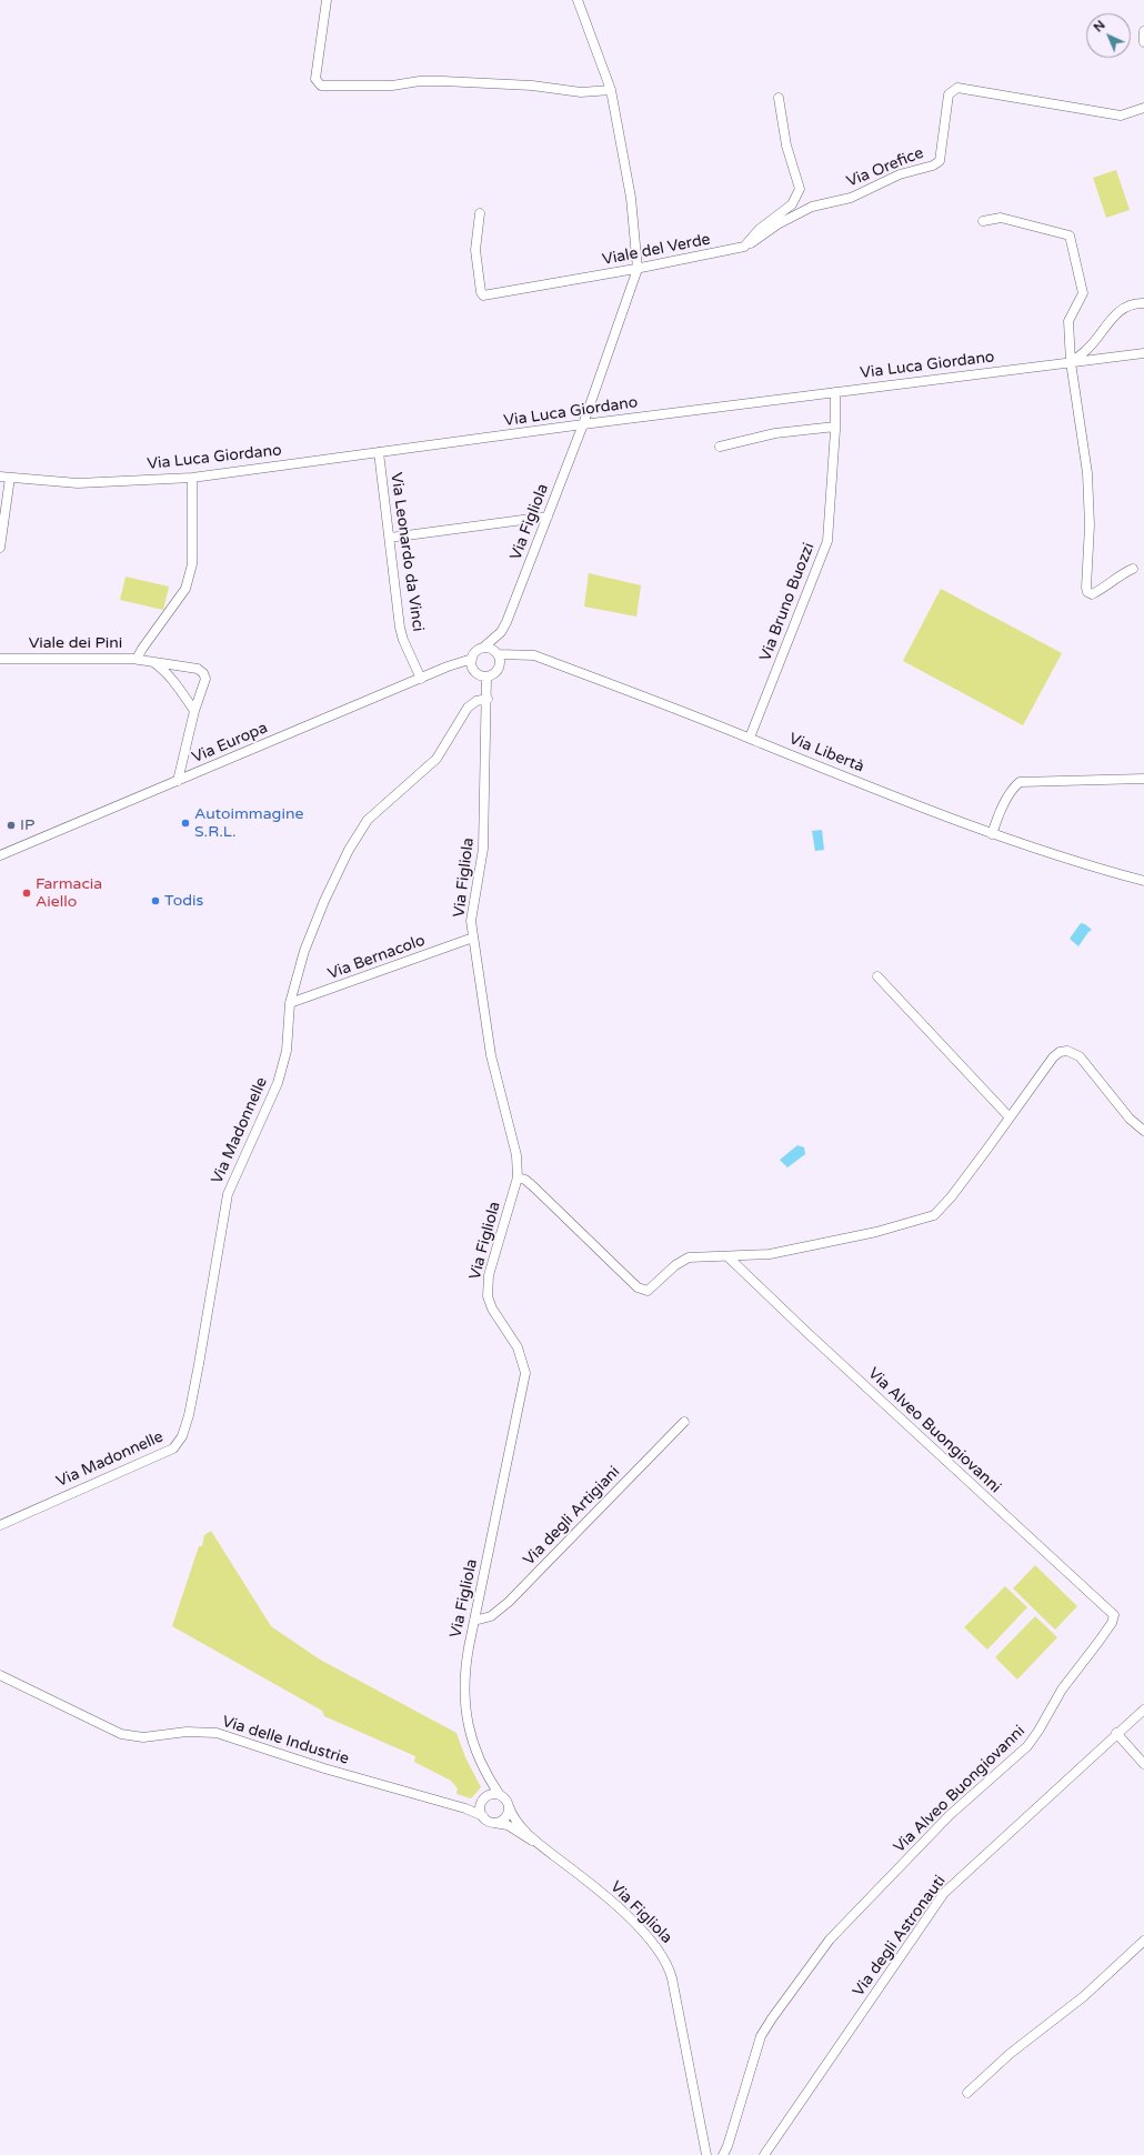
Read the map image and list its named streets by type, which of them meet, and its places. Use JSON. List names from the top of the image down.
{
  "streets": {
    "street": [
      "Via Orefice",
      "Viale del Verde",
      "Via Luca Giordano",
      "Via Figliola",
      "Via Leonardo da Vinci",
      "Via Bruno Buozzi",
      "Viale dei Pini",
      "Via Europa",
      "Via Libertà",
      "Via Bernacolo",
      "Via Madonnelle",
      "Via Alveo Buongiovanni",
      "Via degli Artigiani",
      "Via delle Industrie",
      "Via degli Astronauti"
    ]
  },
  "crossings": [
    ["Via Orefice", "Viale del Verde"],
    ["Viale del Verde", "Via Figliola"],
    ["Via Luca Giordano", "Via Figliola"],
    ["Via Luca Giordano", "Via Leonardo da Vinci"],
    ["Via Luca Giordano", "Via Bruno Buozzi"],
    ["Via Figliola", "Via Europa"],
    ["Via Figliola", "Via Libertà"],
    ["Via Figliola", "Via Bernacolo"],
    ["Via Figliola", "Via Madonnelle"],
    ["Via Figliola", "Via degli Artigiani"],
    ["Via Figliola", "Via delle Industrie"],
    ["Via Leonardo da Vinci", "Via Europa"],
    ["Via Bruno Buozzi", "Via Libertà"],
    ["Viale dei Pini", "Via Europa"],
    ["Via Europa", "Via Libertà"],
    ["Via Bernacolo", "Via Madonnelle"]
  ],
  "places": [
    "Autoimmagine S.R.L.",
    "IP",
    "Farmacia Aiello",
    "Todis"
  ],
  "north": "top left"
}
